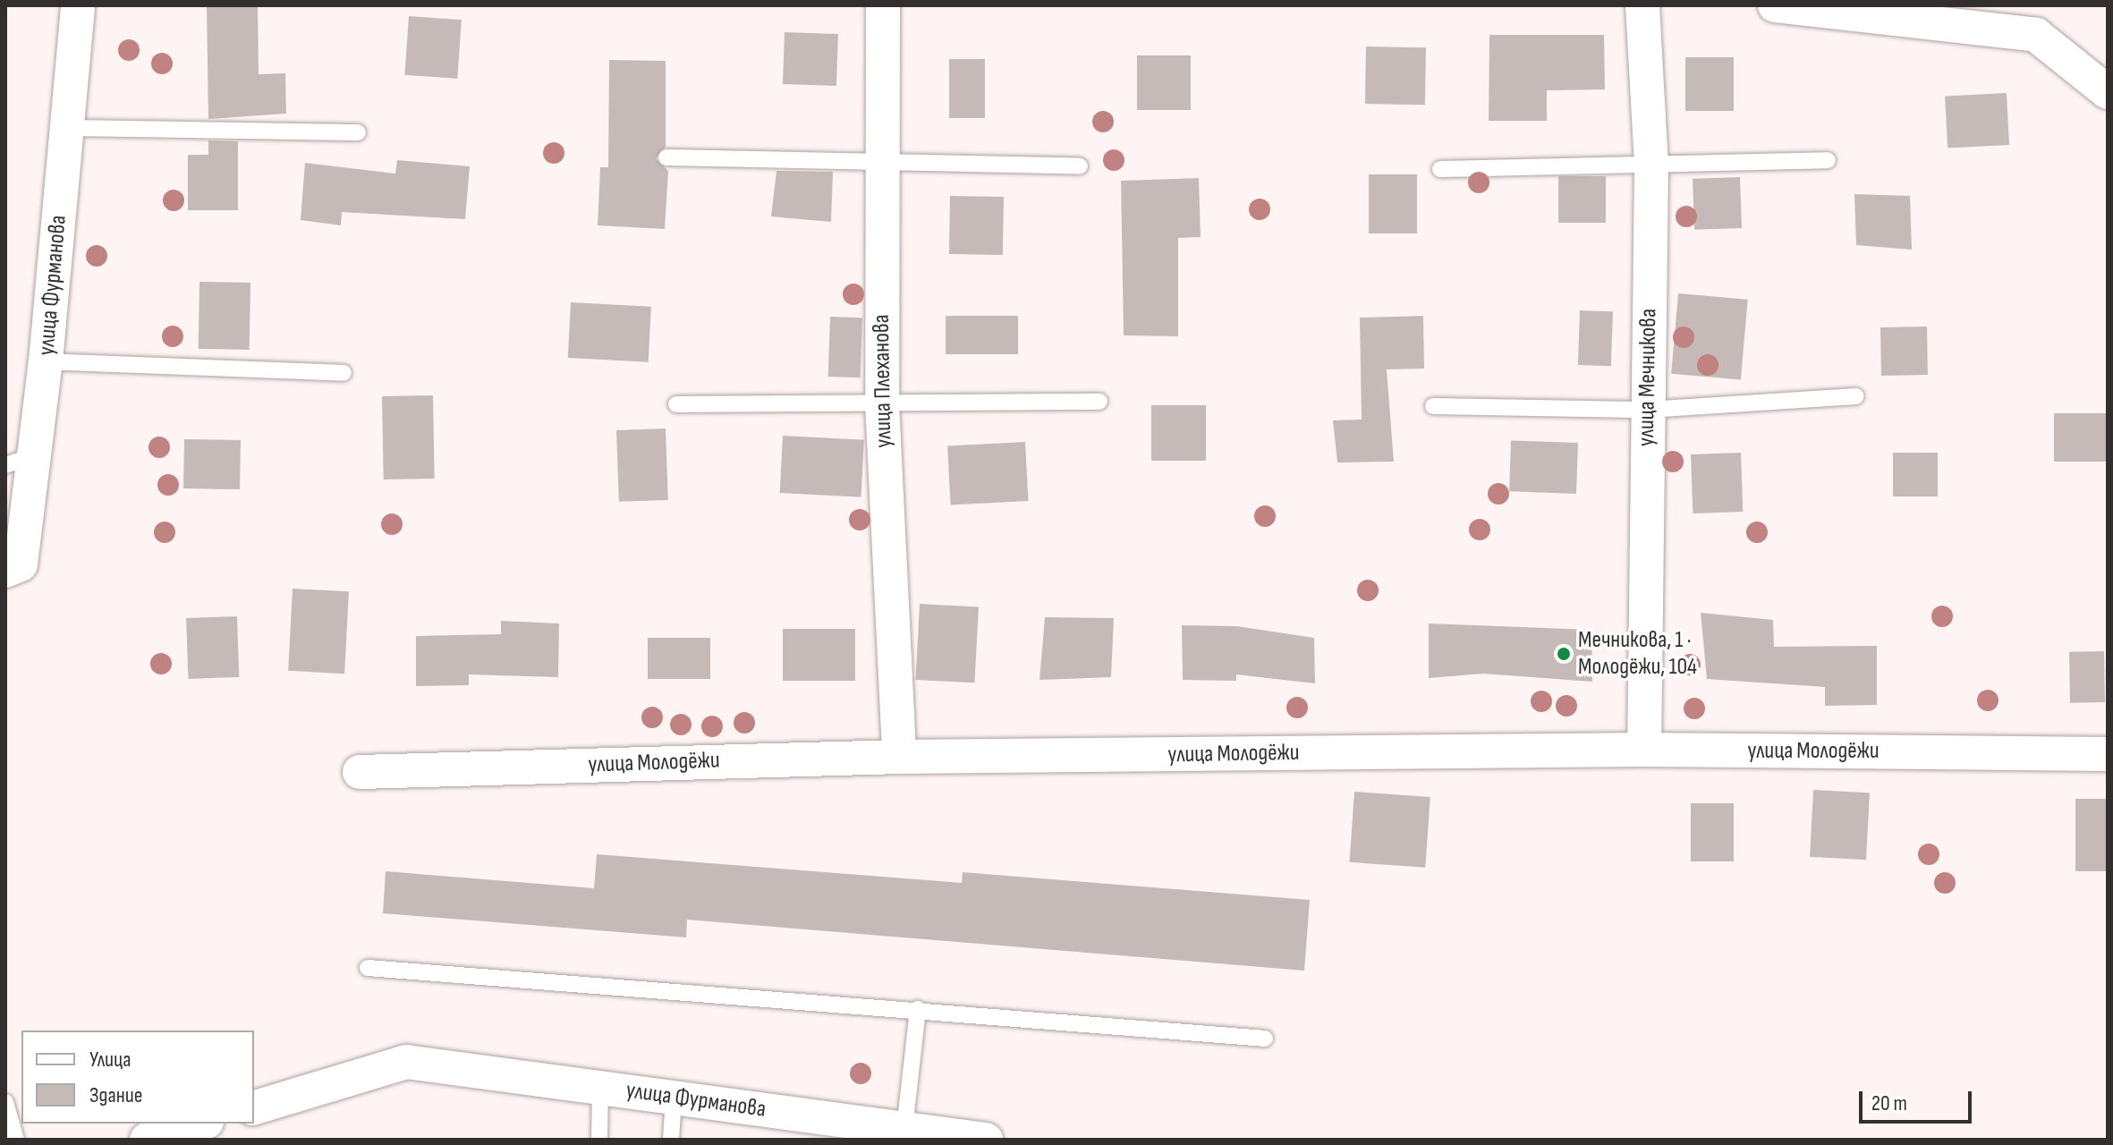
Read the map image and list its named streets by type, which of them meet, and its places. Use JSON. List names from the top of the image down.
{
  "streets": {
    "street": [
      "улица Фурманова",
      "улица Мечникова",
      "улица Плеханова",
      "улица Молодёжи"
    ]
  },
  "crossings": [
    ["улица Мечникова", "улица Молодёжи"],
    ["улица Плеханова", "улица Молодёжи"]
  ],
  "places": ["Мечникова, 1 · Молодёжи, 104"],
  "legend": ["Улица", "Здание"],
  "scale_bar": "20 m"
}
